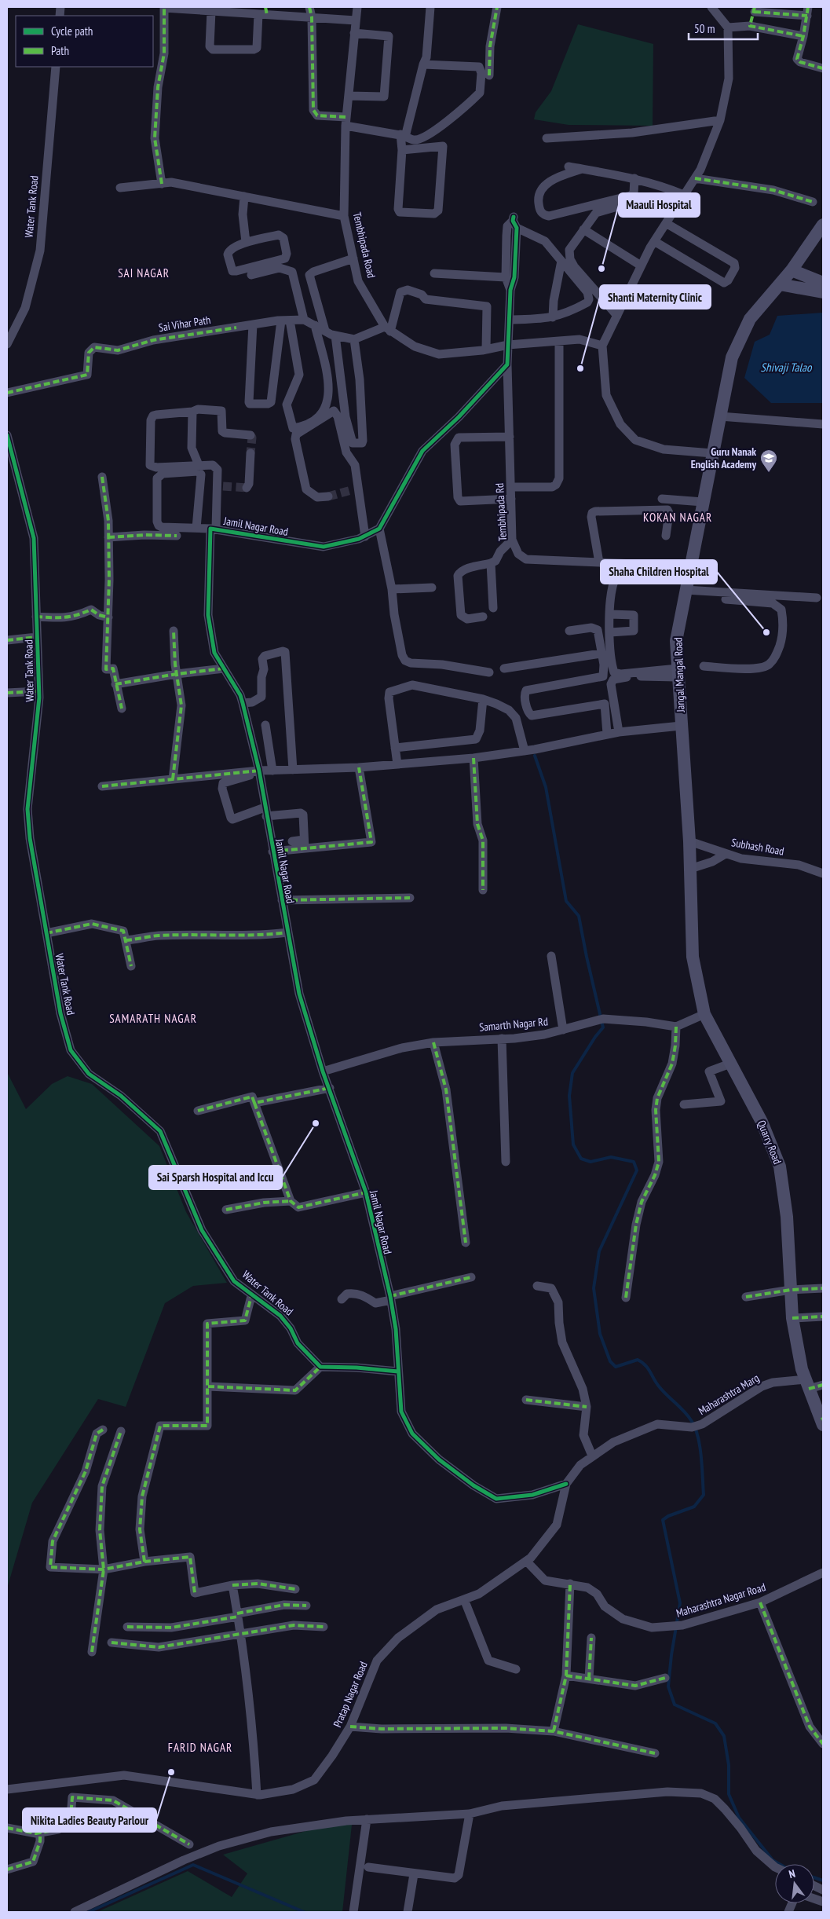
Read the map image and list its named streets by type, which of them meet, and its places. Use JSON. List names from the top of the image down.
{
  "streets": {
    "main road": ["Jangal Mangal Road", "Quarry Road"],
    "street": [
      "Water Tank Road",
      "Tembhipada Road",
      "Sai Vihar Path",
      "Tembhipada Rd",
      "Jamil Nagar Road",
      "Subhash Road",
      "Samarth Nagar Rd",
      "Maharashtra Marg",
      "Maharashtra Nagar Road",
      "Pratap Nagar Road"
    ]
  },
  "crossings": [
    ["Tembhipada Rd", "Jangal Mangal Road"],
    ["Jamil Nagar Road", "Samarth Nagar Rd"],
    ["Jamil Nagar Road", "Maharashtra Marg"],
    ["Jamil Nagar Road", "Pratap Nagar Road"],
    ["Jangal Mangal Road", "Subhash Road"],
    ["Jangal Mangal Road", "Quarry Road"],
    ["Quarry Road", "Maharashtra Marg"],
    ["Maharashtra Marg", "Pratap Nagar Road"],
    ["Maharashtra Nagar Road", "Pratap Nagar Road"]
  ],
  "districts": [
    "SAI NAGAR",
    "KOKAN NAGAR",
    "SAMARATH NAGAR",
    "FARID NAGAR"
  ],
  "water": ["Shivaji Talao"],
  "places": {
    "other": [
      "Maauli Hospital",
      "Shanti Maternity Clinic",
      "Shaha Children Hospital",
      "Sai Sparsh Hospital and Iccu",
      "Nikita Ladies Beauty Parlour"
    ],
    "school or university": ["Guru Nanak English Academy"]
  },
  "legend": ["Cycle path", "Path"],
  "scale_bar": "50 m",
  "north": "top"
}
